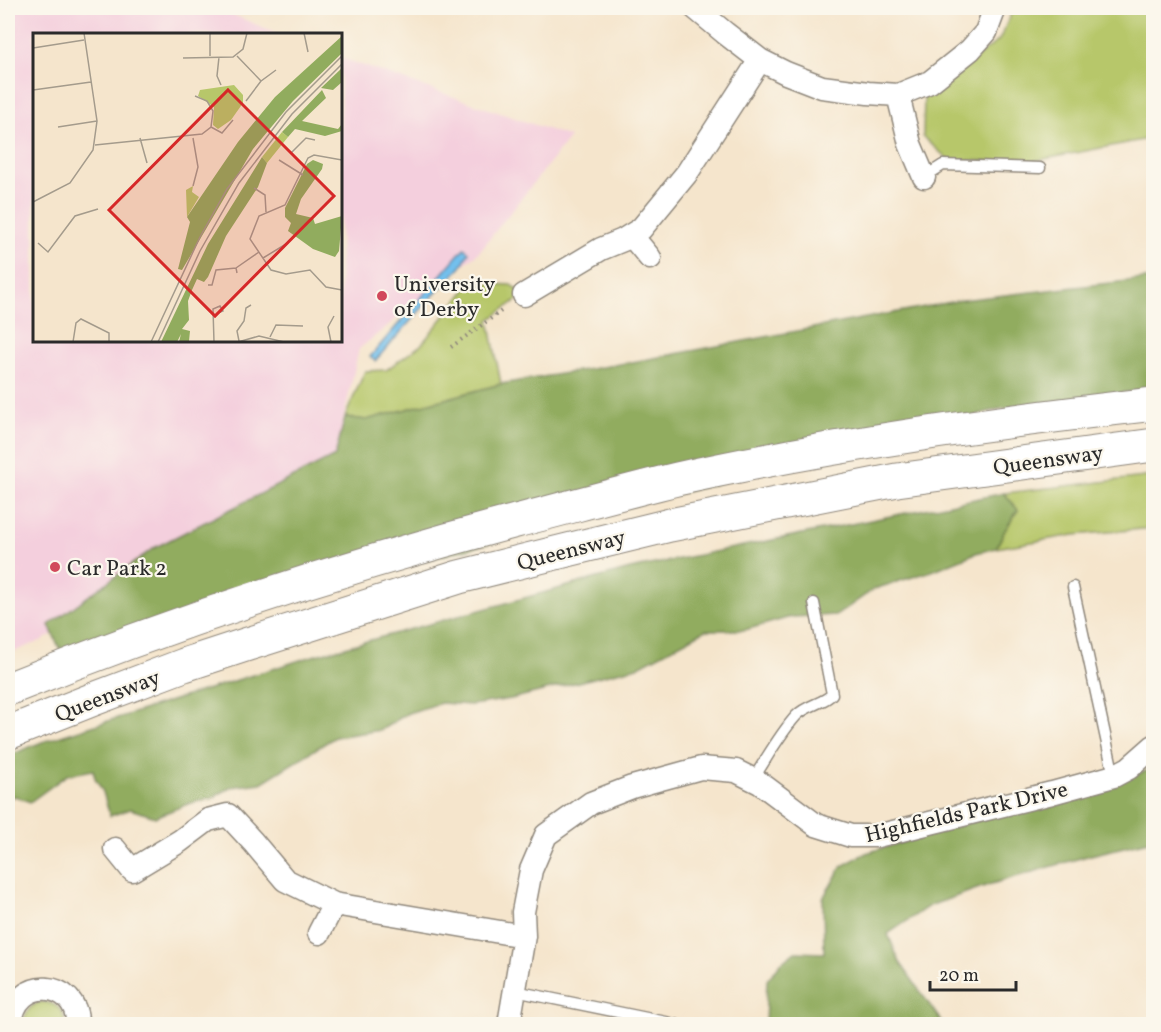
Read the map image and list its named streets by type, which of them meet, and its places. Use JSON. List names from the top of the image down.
{
  "streets": {
    "highway": ["Queensway"],
    "street": ["Highfields Park Drive"]
  },
  "places": ["University of Derby", "Car Park 2"],
  "scale_bar": "20 m"
}
